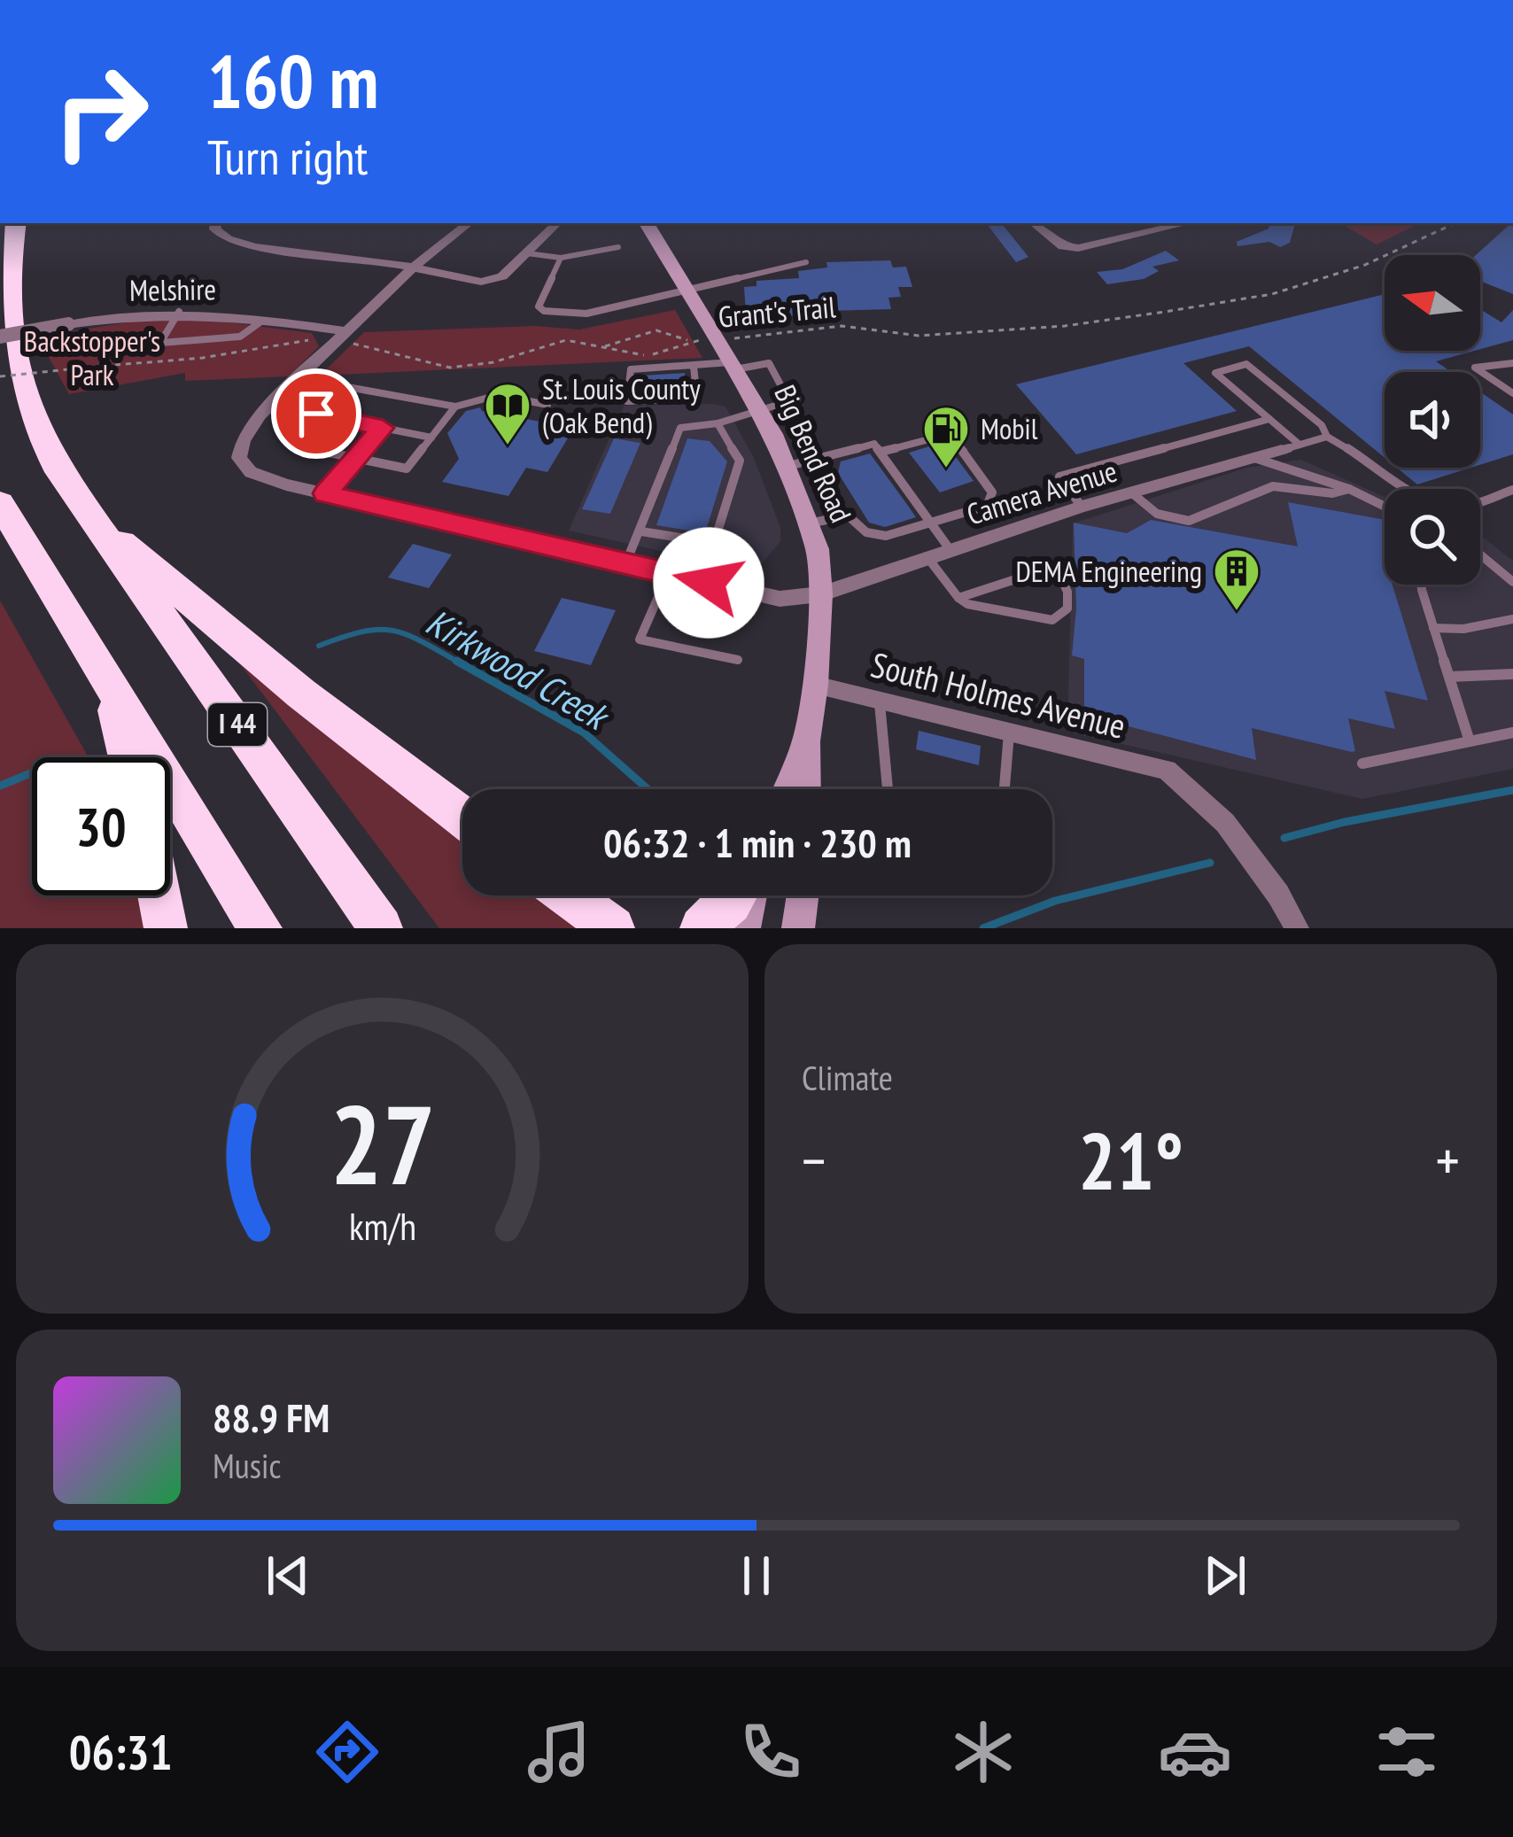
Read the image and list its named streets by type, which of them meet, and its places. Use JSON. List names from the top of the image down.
{
  "streets": {
    "highway": ["I 44"],
    "main road": ["Big Bend Road"],
    "street": ["Melshire", "Camera Avenue", "South Holmes Avenue"],
    "path": ["Grant's Trail"]
  },
  "crossings": [
    ["Melshire", "Grant's Trail"],
    ["Grant's Trail", "Big Bend Road"],
    ["Big Bend Road", "Camera Avenue"],
    ["Big Bend Road", "South Holmes Avenue"]
  ],
  "water": ["Kirkwood Creek"],
  "parks": ["Backstopper's Park"],
  "places": {
    "library": ["St. Louis County (Oak Bend)"],
    "fuel station": ["Mobil"],
    "building": ["DEMA Engineering"]
  },
  "north": "left",
  "page": {
    "turn": ["160 m", "Turn right"],
    "limit": "30",
    "trip": "06:32 · 1 min · 230 m",
    "tile": "Climate",
    "heat": ["−", "21°", "+"],
    "song": ["88.9 FM", "Music"],
    "tabs": "06:31",
    "gauge": ["27", "km/h"]
  }
}
